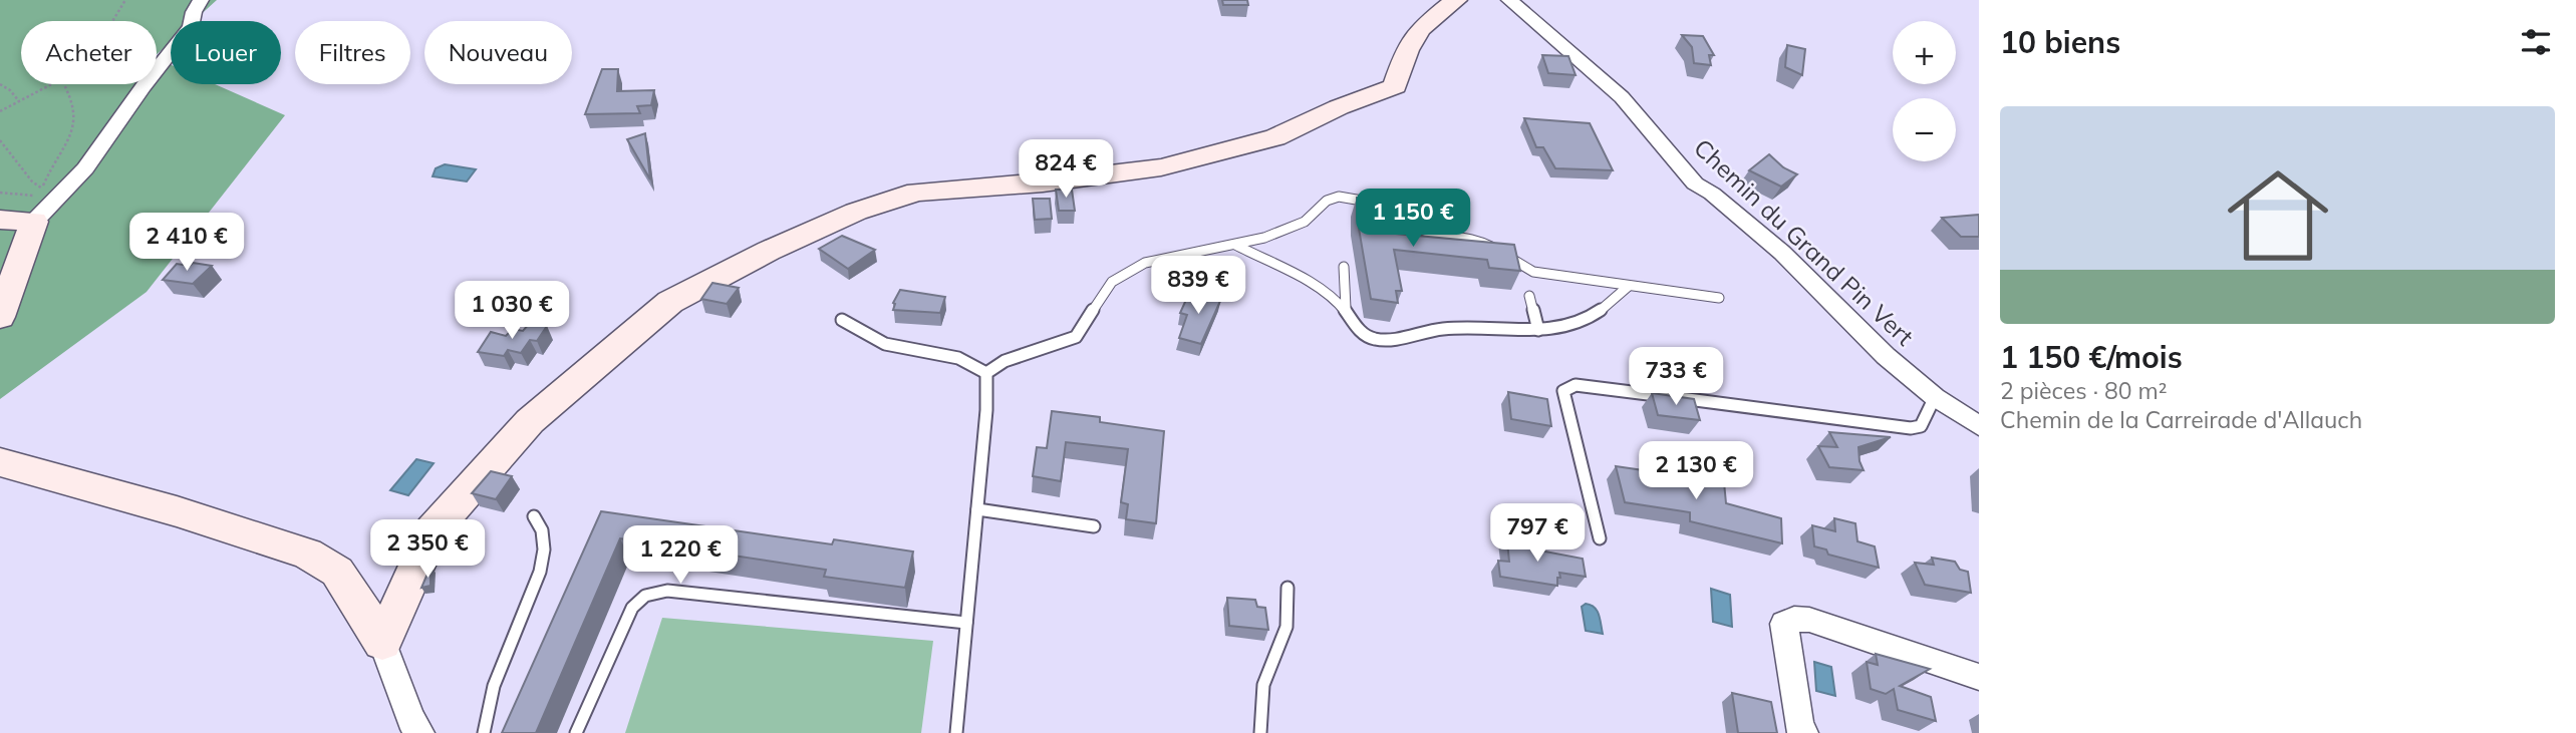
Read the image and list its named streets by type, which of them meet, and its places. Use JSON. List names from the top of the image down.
{
  "streets": {
    "street": ["Chemin du Grand Pin Vert"]
  },
  "page": {
    "heading": "10 biens",
    "map_buttons": ["+", "−"],
    "chip": [
      "Acheter",
      "Louer",
      "Filtres",
      "Nouveau"
    ],
    "list": [
      {
        "name": "1 150 €/mois",
        "note": "2 pièces · 80 m² · Chemin de la Carreirade d'Allauch"
      }
    ],
    "price": [
      "824 €",
      "1 150 €",
      "2 410 €",
      "839 €",
      "1 030 €",
      "733 €",
      "2 130 €",
      "797 €",
      "2 350 €",
      "1 220 €"
    ]
  }
}
